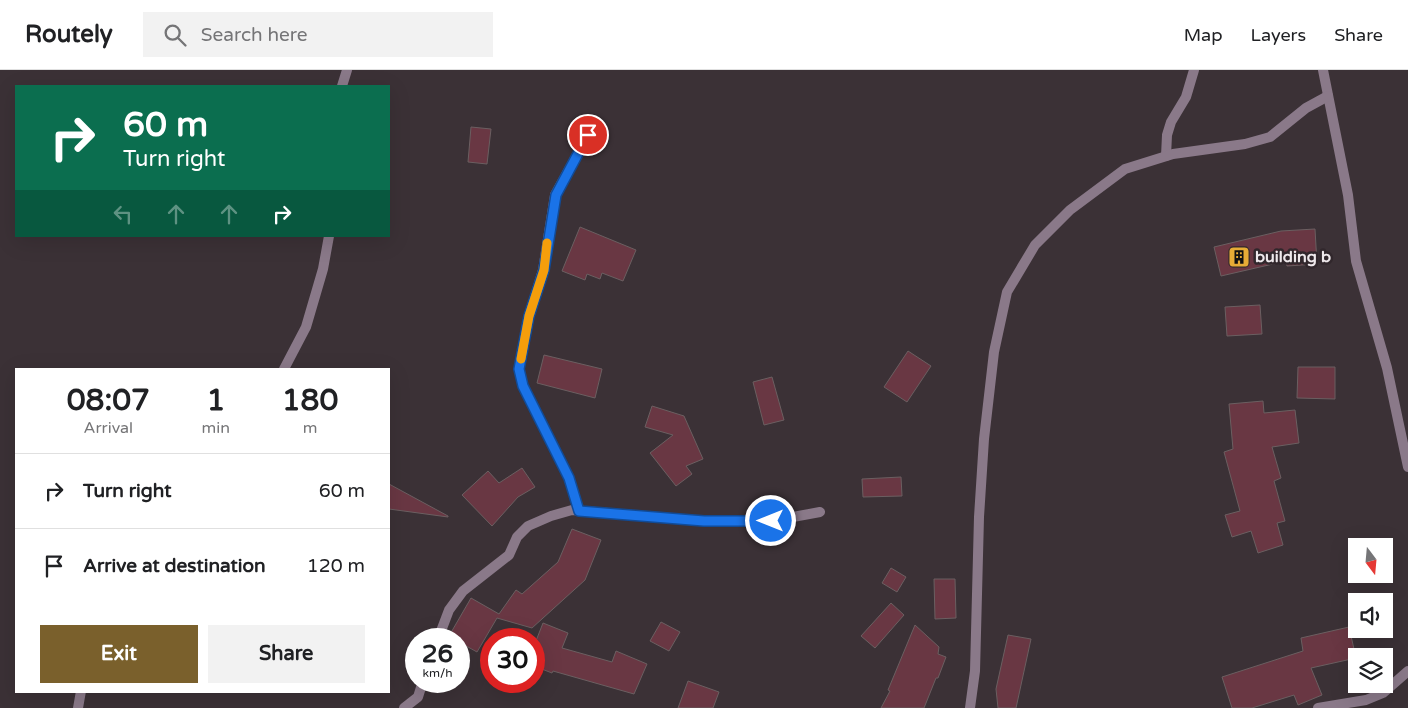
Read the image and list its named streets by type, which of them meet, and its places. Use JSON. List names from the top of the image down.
{
  "places": {
    "building": ["building b"]
  },
  "north": "bottom",
  "page": {
    "header": "Routely",
    "search": "Search here",
    "nav": ["Map", "Layers", "Share"],
    "turn": ["60 m", "Turn right"],
    "eta": [
      "08:07",
      "Arrival",
      "1",
      "min",
      "180",
      "m"
    ],
    "list": [
      {
        "name": "Turn right",
        "value": "60 m"
      },
      {
        "name": "Arrive at destination",
        "value": "120 m"
      }
    ],
    "buttons": ["Exit", "Share"],
    "speed": "26 km/h",
    "limit": "30"
  }
}
